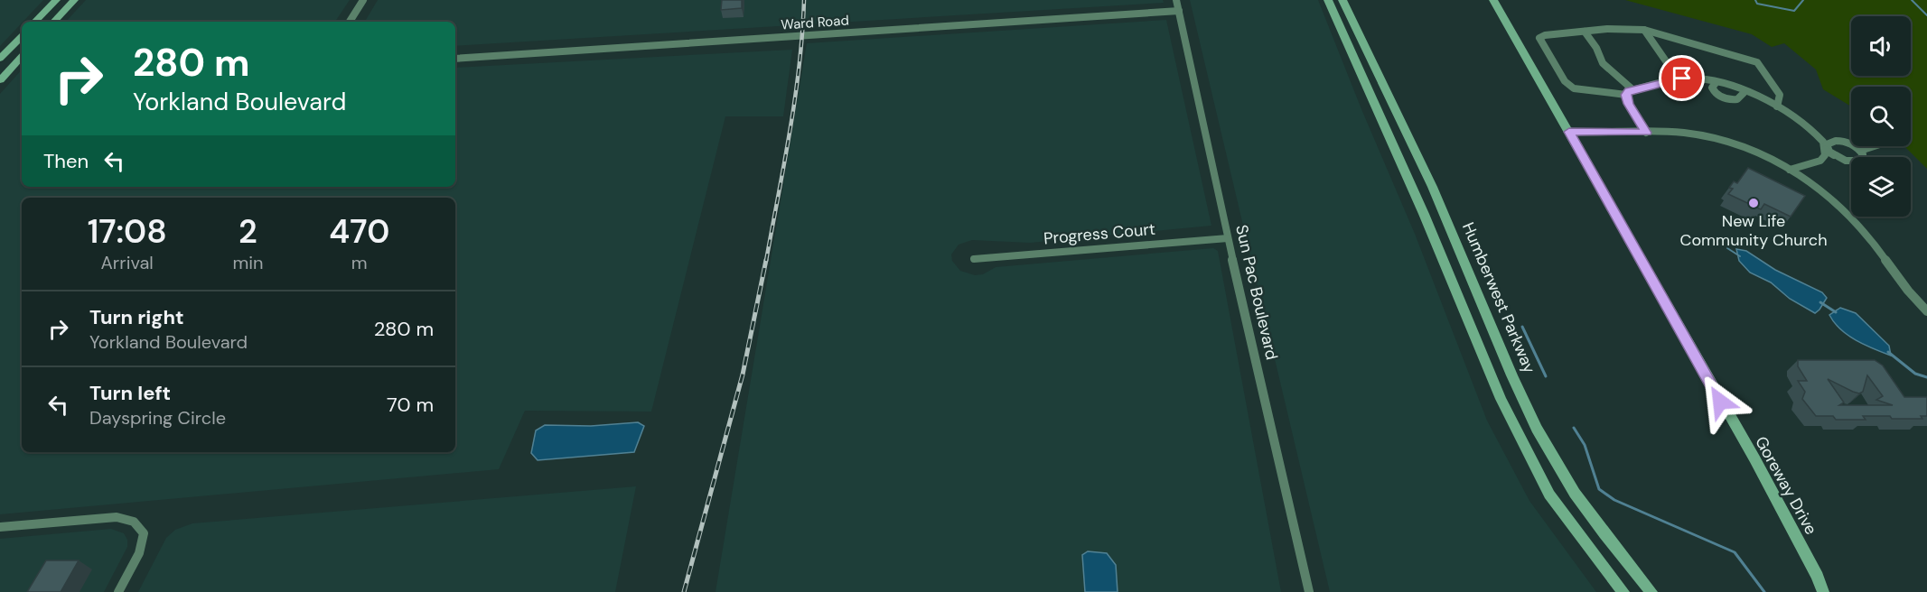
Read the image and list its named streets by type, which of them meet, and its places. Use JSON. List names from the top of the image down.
{
  "streets": {
    "main road": ["Humberwest Parkway", "Goreway Drive"],
    "street": ["Ward Road", "Progress Court", "Sun Pac Boulevard"]
  },
  "crossings": [
    ["Ward Road", "Sun Pac Boulevard"],
    ["Progress Court", "Sun Pac Boulevard"]
  ],
  "places": ["New Life Community Church"],
  "page": {
    "turn": ["280 m", "Yorkland Boulevard"],
    "then": "Then",
    "eta": [
      "17:08",
      "Arrival",
      "2",
      "min",
      "470",
      "m"
    ],
    "list": [
      {
        "name": "Turn right",
        "note": "Yorkland Boulevard",
        "value": "280 m"
      },
      {
        "name": "Turn left",
        "note": "Dayspring Circle",
        "value": "70 m"
      }
    ]
  }
}
